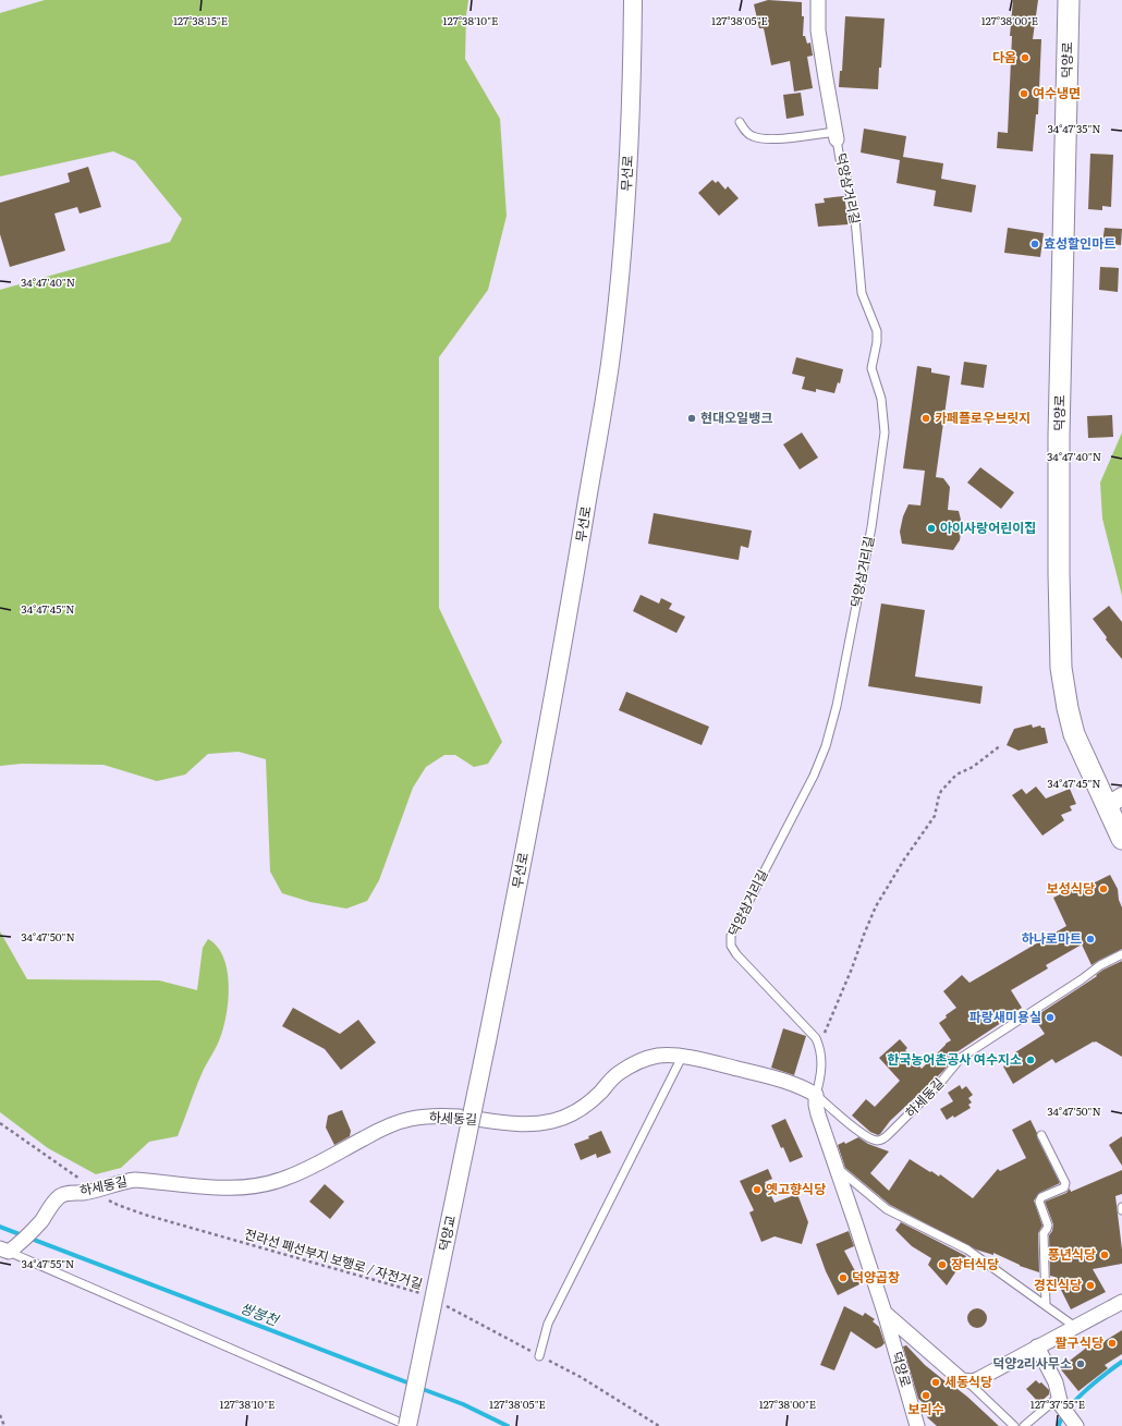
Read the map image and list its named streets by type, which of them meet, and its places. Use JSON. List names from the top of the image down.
{
  "streets": {
    "main road": ["덕양로"],
    "street": [
      "무선로",
      "덕양삼거리길",
      "하세동길",
      "덕양교"
    ],
    "path": ["전라선 폐선부지 보행로 / 자전거길"]
  },
  "crossings": [
    ["무선로", "덕양교"],
    ["덕양삼거리길", "하세동길"],
    ["하세동길", "전라선 폐선부지 보행로 / 자전거길"]
  ],
  "water": ["쌍봉천"],
  "places": [
    "다옴",
    "여수냉면",
    "효성할인마트",
    "현대오일뱅크",
    "카페플로우브릿지",
    "아이사랑어린이집",
    "보성식당",
    "하나로마트",
    "파랑새미용실",
    "한국농어촌공사 여수지소",
    "옛고향식당",
    "풍년식당",
    "장터식당",
    "덕양곱창",
    "경진식당",
    "팔구식당",
    "덕양2리사무소",
    "세동식당",
    "보리수"
  ],
  "coordinates": [
    "127°38'15\"E",
    "127°38'10\"E",
    "127°38'05\"E",
    "127°38'00\"E",
    "34°47'35\"N",
    "34°47'40\"N",
    "34°47'45\"N",
    "34°47'50\"N",
    "34°47'55\"N",
    "127°37'55\"E"
  ]
}
